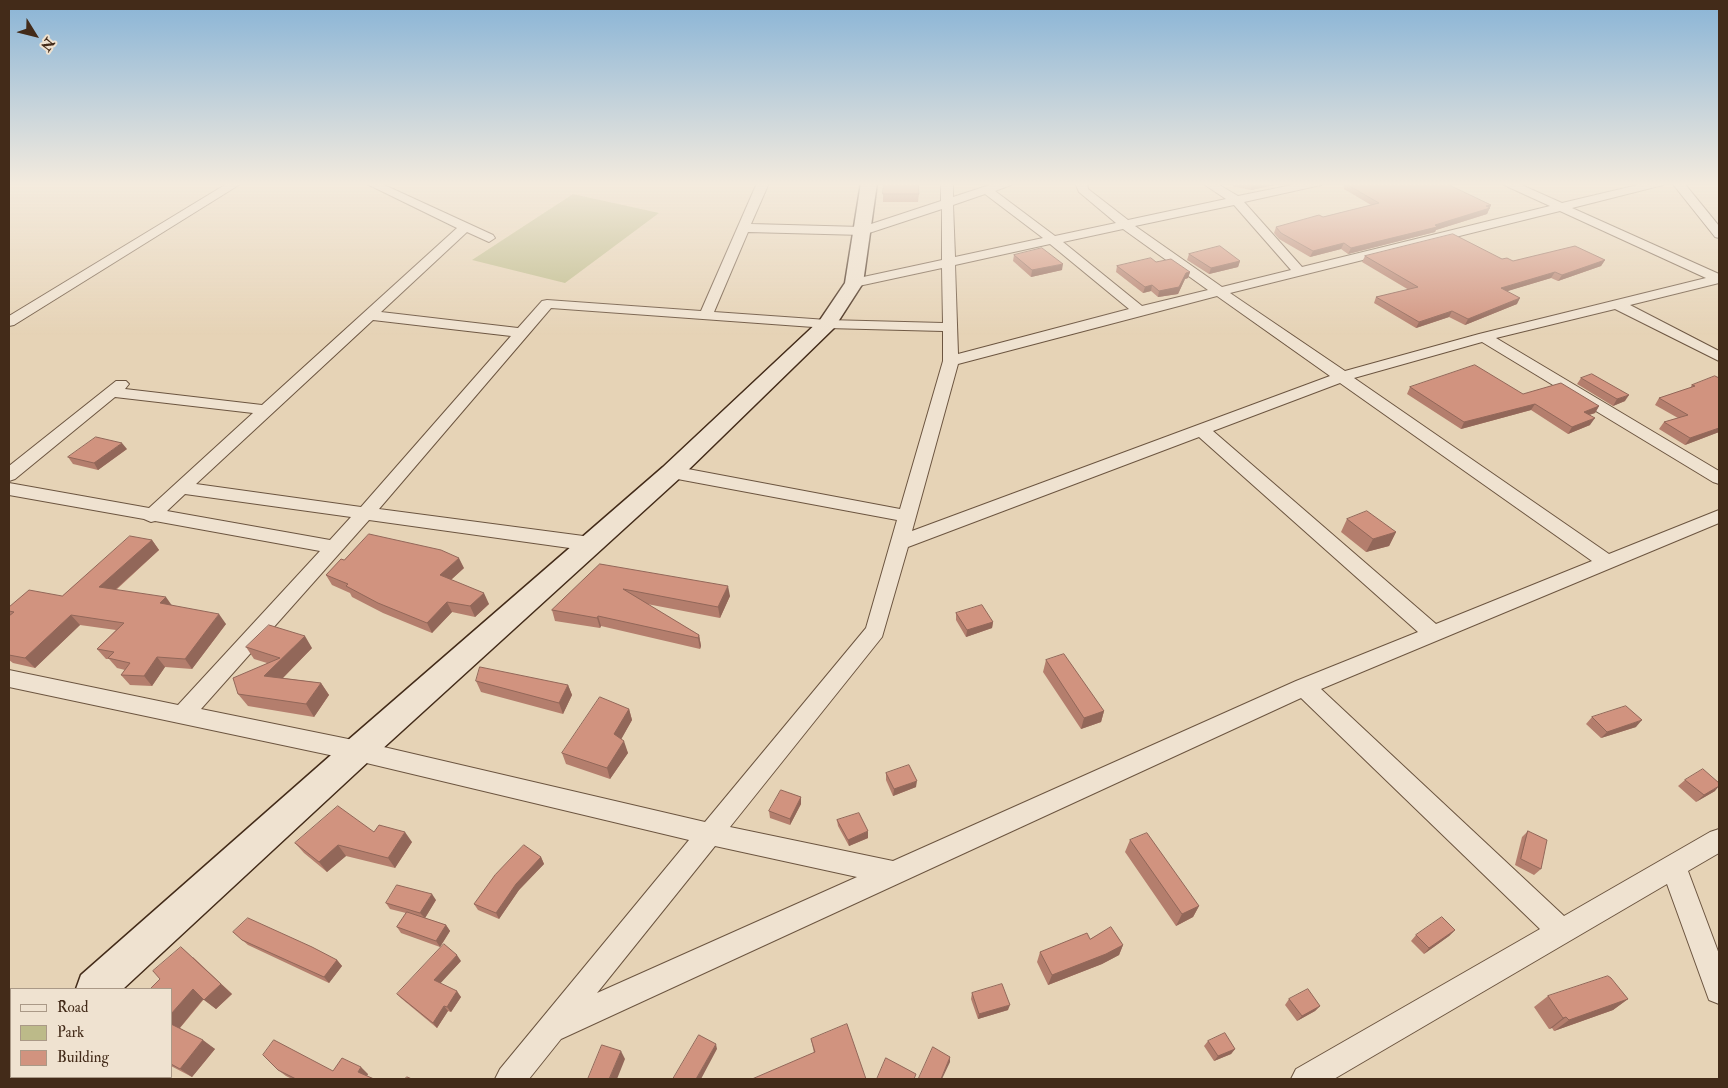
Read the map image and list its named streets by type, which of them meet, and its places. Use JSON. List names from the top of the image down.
{
  "legend": ["Road", "Park", "Building"],
  "north": "bottom right"
}
